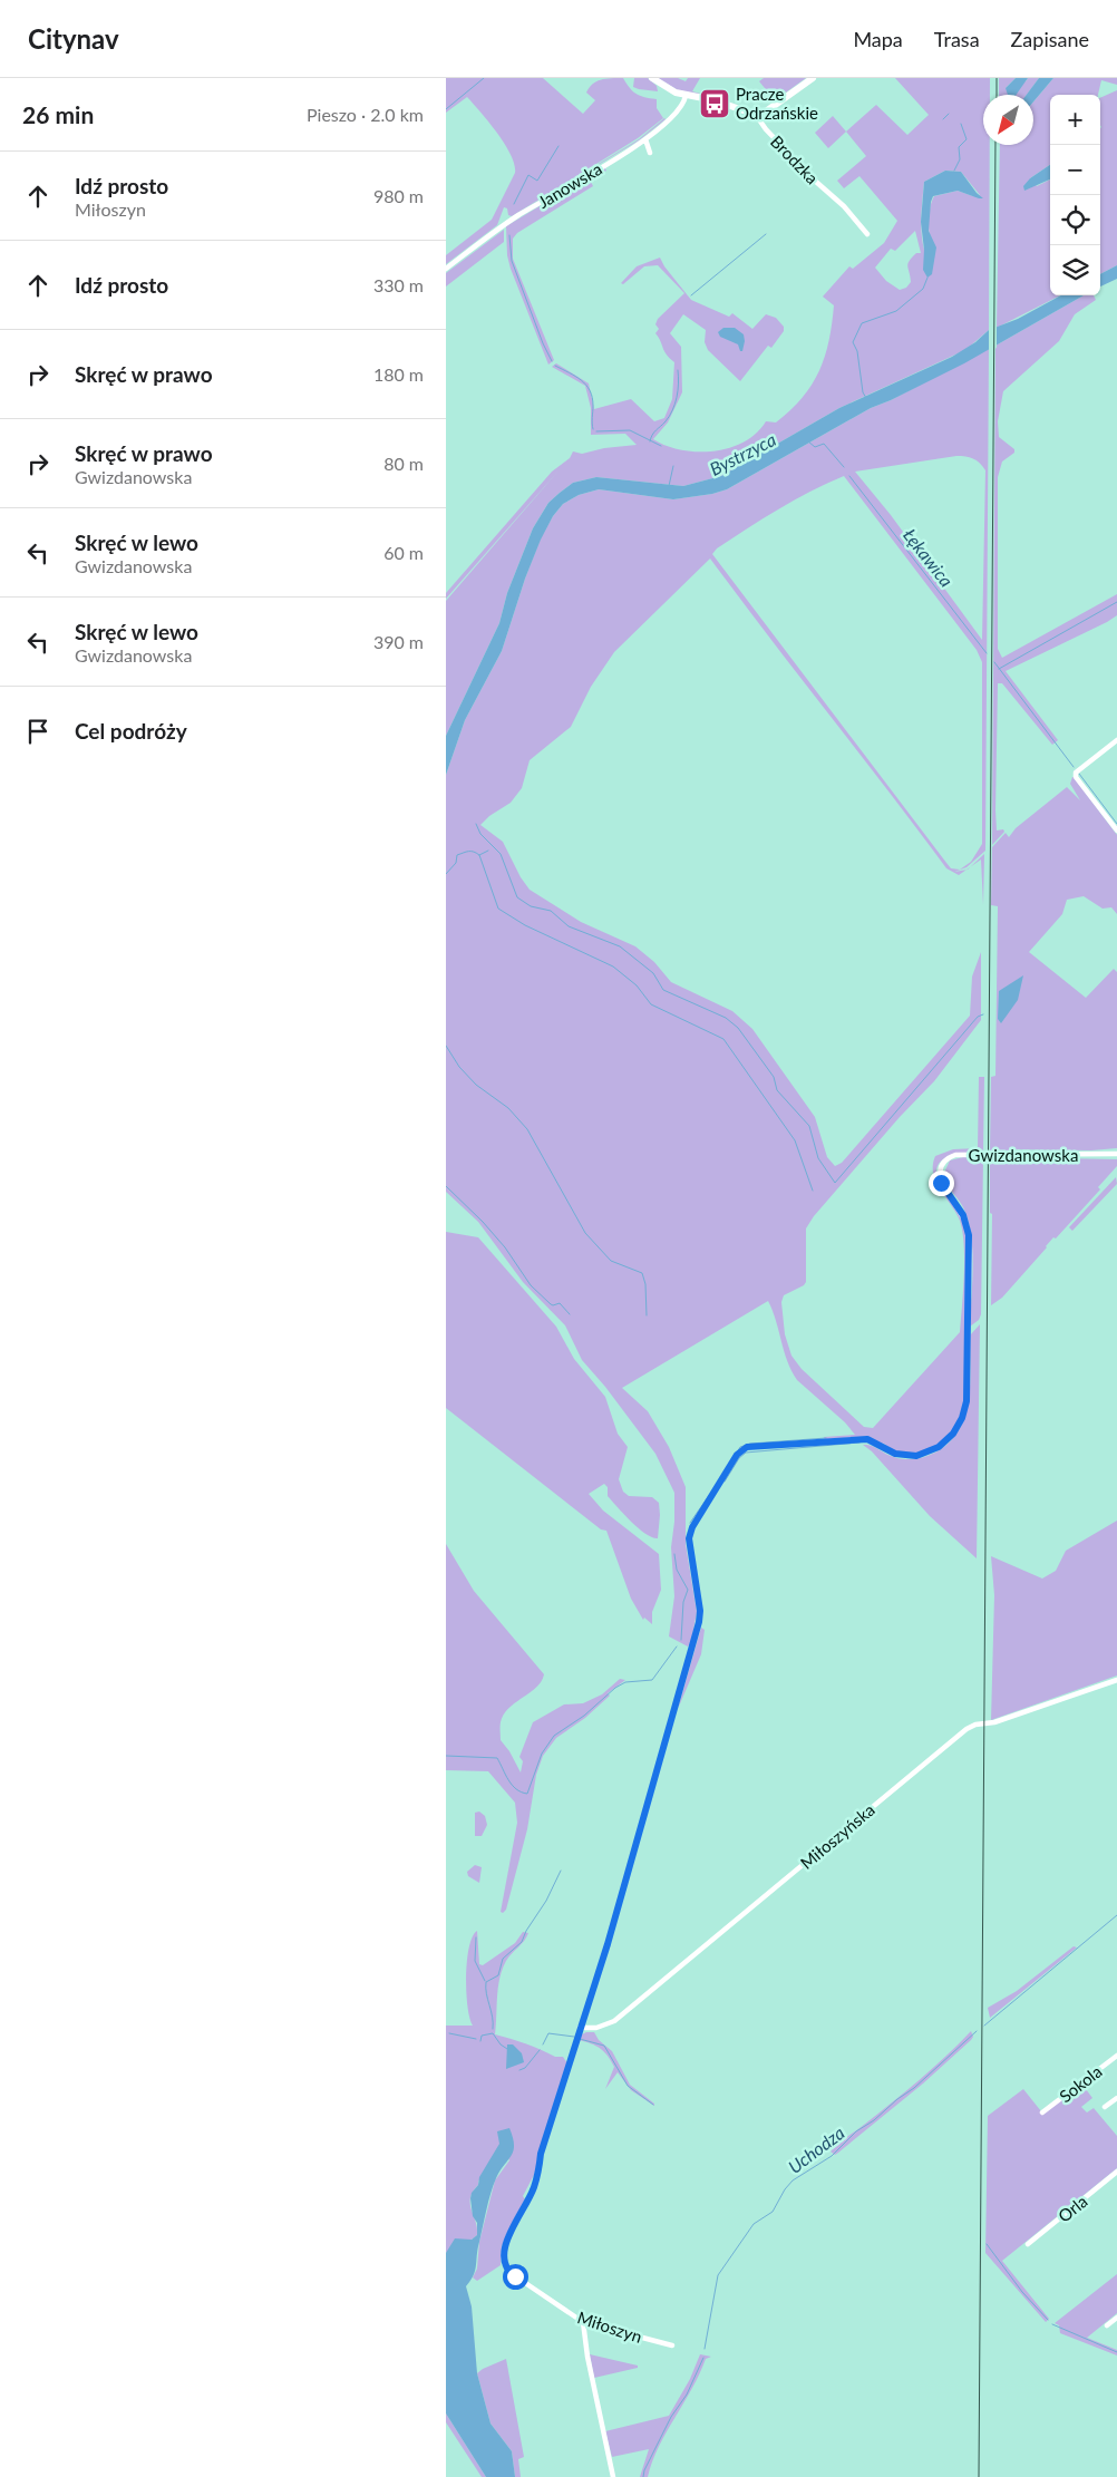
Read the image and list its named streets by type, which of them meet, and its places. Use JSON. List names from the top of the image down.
{
  "streets": {
    "street": [
      "Brodzka",
      "Janowska",
      "Gwizdanowska",
      "Miłoszyńska",
      "Sokola",
      "Orla",
      "Miłoszyn"
    ]
  },
  "crossings": [
    ["Gwizdanowska", "Miłoszyn"],
    ["Miłoszyńska", "Miłoszyn"]
  ],
  "water": ["Bystrzyca", "Łękawica", "Uchodza"],
  "places": {
    "bus stop": ["Pracze Odrzańskie"]
  },
  "north": "bottom left",
  "page": {
    "header": "Citynav",
    "nav": ["Mapa", "Trasa", "Zapisane"],
    "heading": ["26 min", "Pieszo · 2.0 km"],
    "map_buttons": ["+", "−"],
    "list": [
      ["Idź prosto", "Miłoszyn", "980 m"],
      ["Idź prosto", "330 m"],
      ["Skręć w prawo", "180 m"],
      ["Skręć w prawo", "Gwizdanowska", "80 m"],
      ["Skręć w lewo", "Gwizdanowska", "60 m"],
      ["Skręć w lewo", "Gwizdanowska", "390 m"],
      "Cel podróży"
    ]
  }
}
